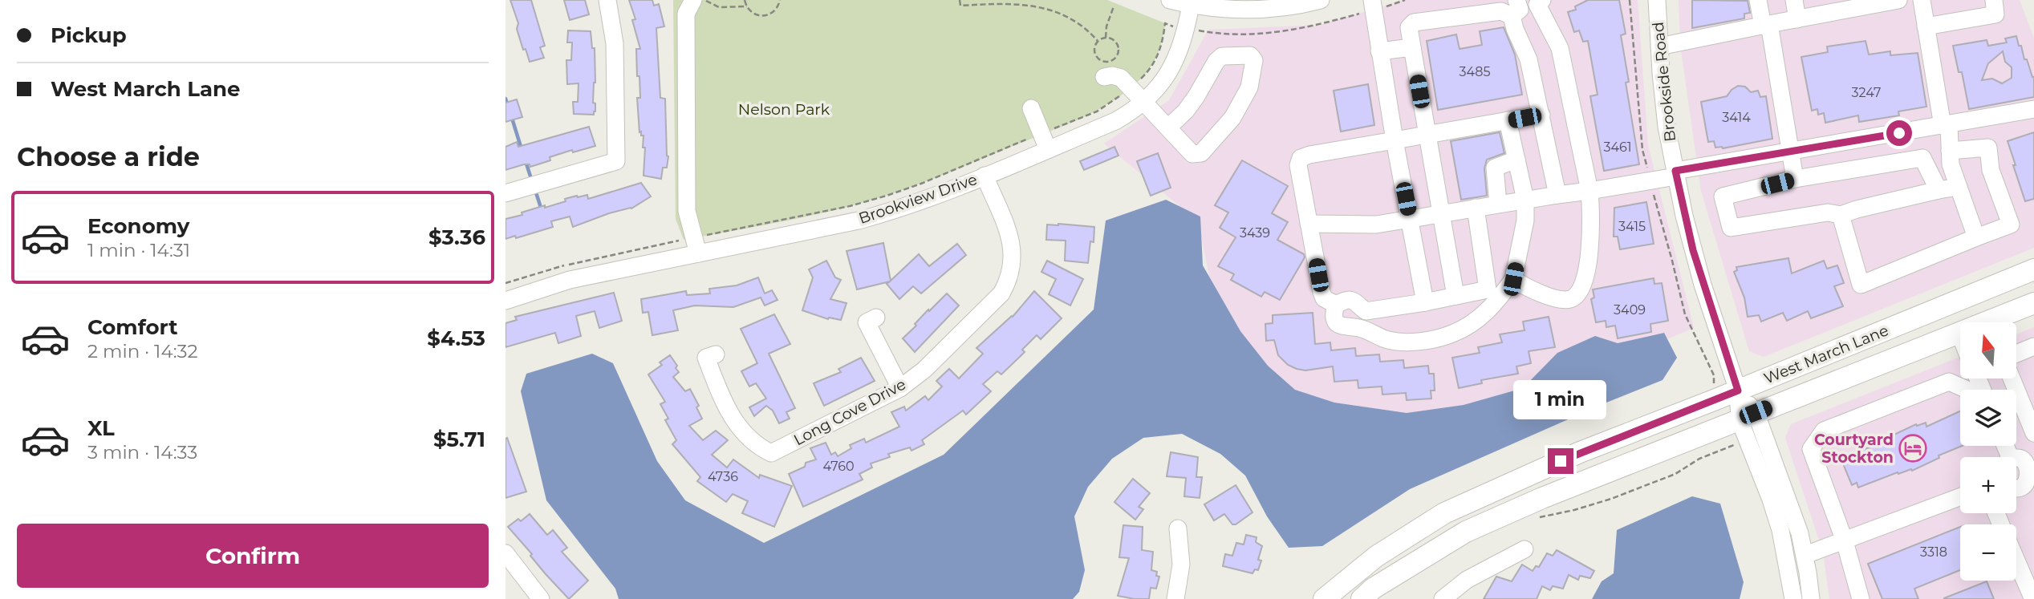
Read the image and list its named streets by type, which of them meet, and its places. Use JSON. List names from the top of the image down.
{
  "streets": {
    "main road": ["West March Lane"],
    "street": ["Brookside Road", "Brookview Drive", "Long Cove Drive"]
  },
  "crossings": [
    ["Brookside Road", "West March Lane"],
    ["Brookview Drive", "Long Cove Drive"]
  ],
  "parks": ["Nelson Park"],
  "places": {
    "hotel": ["Courtyard Stockton"]
  },
  "house_numbers": [
    "3485",
    "3247",
    "3414",
    "3461",
    "3415",
    "3439",
    "3409",
    "4760",
    "4736",
    "3318"
  ],
  "north": "top",
  "page": {
    "banner": ["Pickup", "West March Lane"],
    "heading": "Choose a ride",
    "list": [
      {
        "name": "Economy",
        "note": "1 min · 14:31",
        "value": "$3.36"
      },
      {
        "name": "Comfort",
        "note": "2 min · 14:32",
        "value": "$4.53"
      },
      {
        "name": "XL",
        "note": "3 min · 14:33",
        "value": "$5.71"
      }
    ],
    "map_buttons": ["+", "−"],
    "bubble": "1 min",
    "buttons": "Confirm"
  }
}
